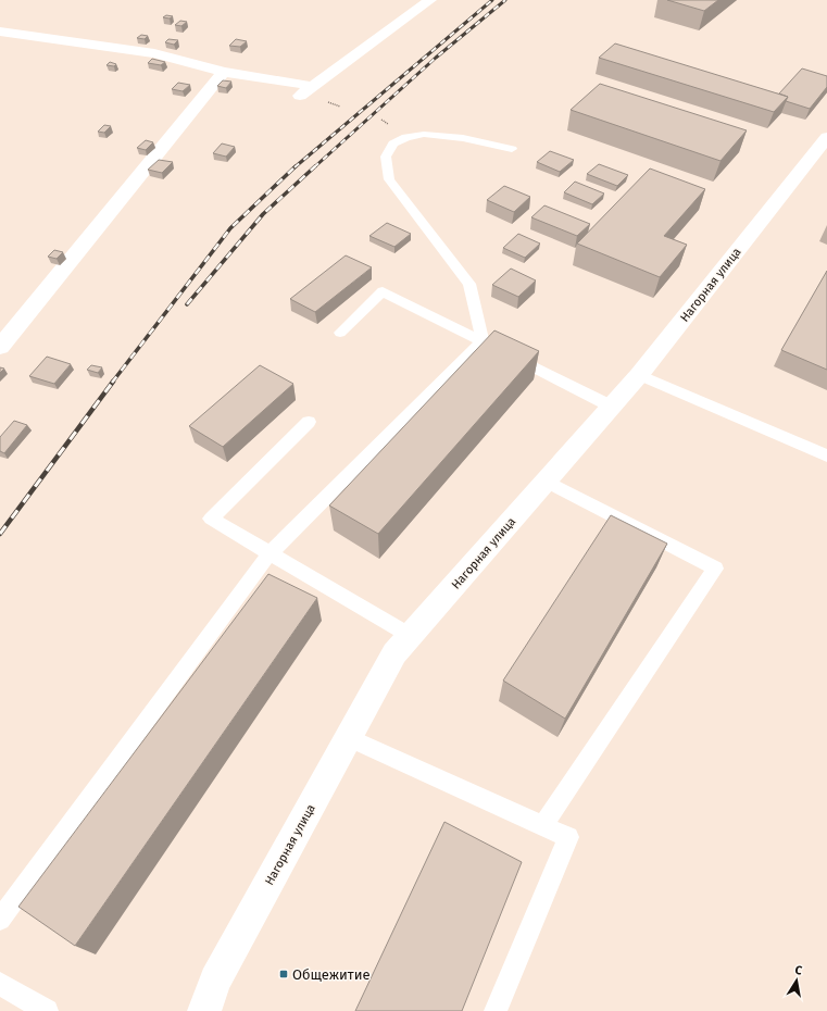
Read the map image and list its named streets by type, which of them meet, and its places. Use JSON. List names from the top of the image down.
{
  "streets": {
    "street": ["Нагорная улица"]
  },
  "places": {
    "transit": ["Общежитие"]
  },
  "north": "top"
}
